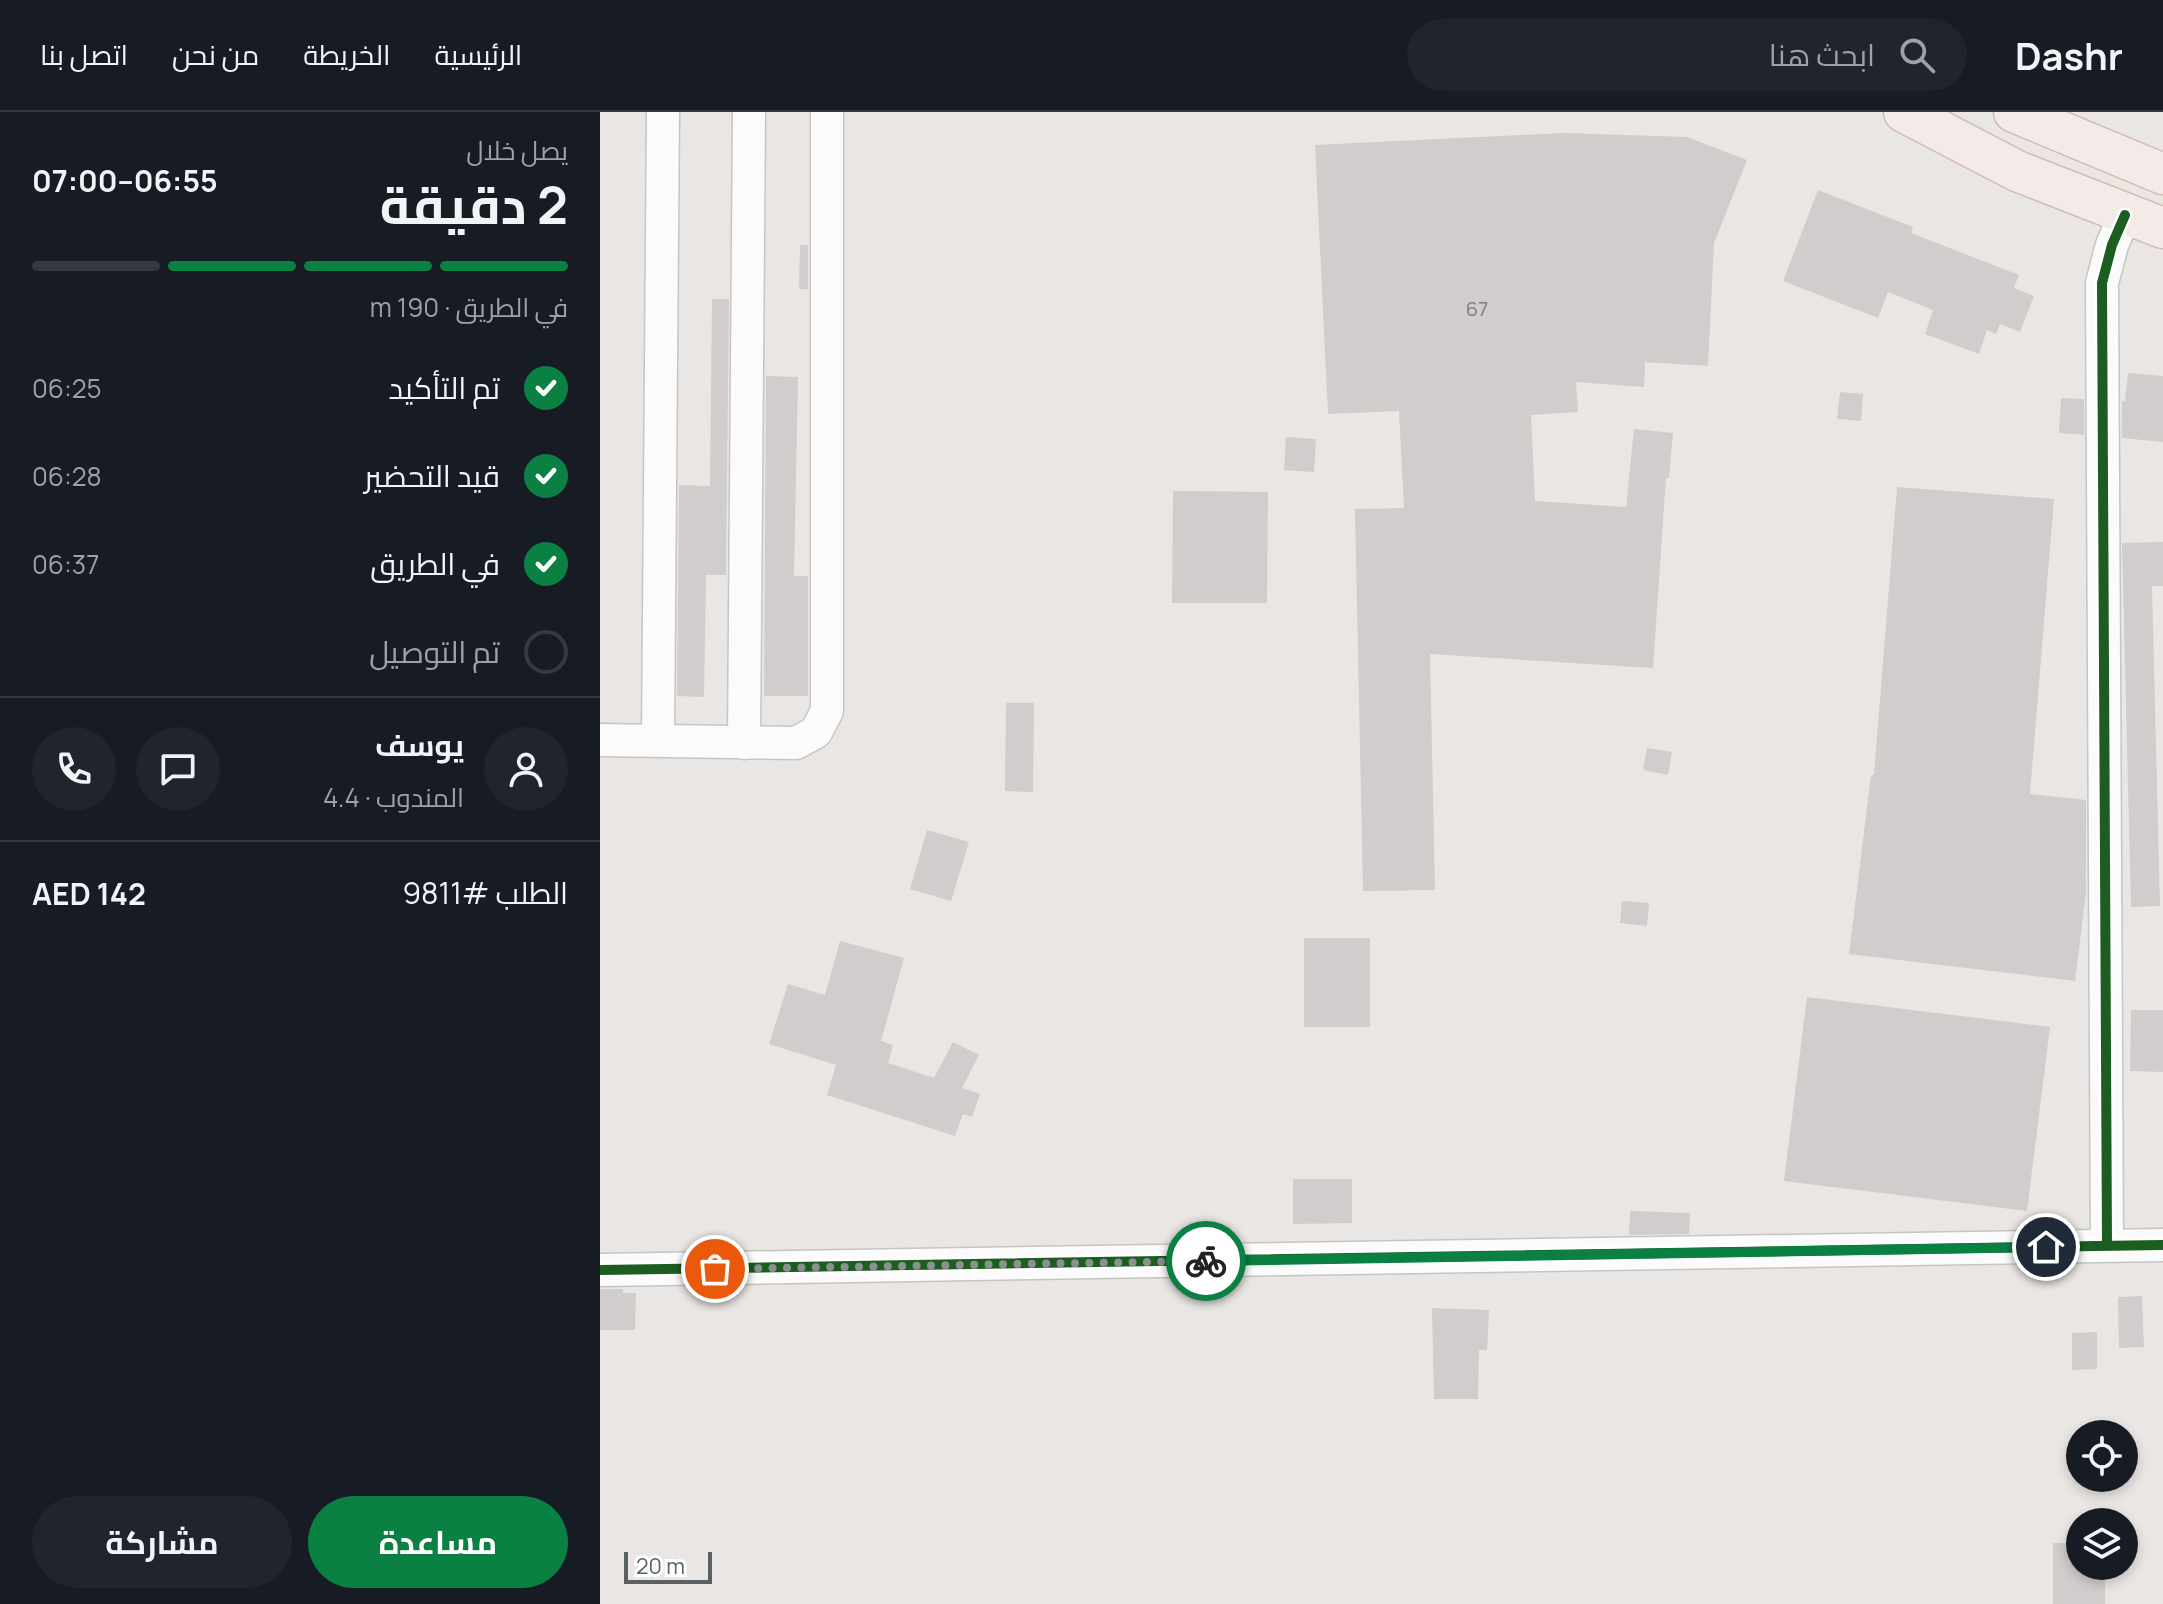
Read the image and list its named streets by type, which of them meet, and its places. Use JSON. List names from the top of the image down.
{
  "house_numbers": ["67"],
  "scale_bar": "20 m",
  "page": {
    "header": "Dashr",
    "search": "ابحث هنا",
    "nav": [
      "الرئيسية",
      "الخريطة",
      "من نحن",
      "اتصل بنا"
    ],
    "heading": ["2 دقيقة", "يصل خلال", "06:55–07:00"],
    "panel": [
      "يوسف",
      "المندوب · 4.4",
      "الطلب #9811",
      "AED 142"
    ],
    "bar": "في الطريق · 190 m",
    "list": [
      ["تم التأكيد", "06:25"],
      ["قيد التحضير", "06:28"],
      ["في الطريق", "06:37"],
      "تم التوصيل"
    ],
    "buttons": ["مساعدة", "مشاركة"],
    "scale": "20 m"
  }
}
